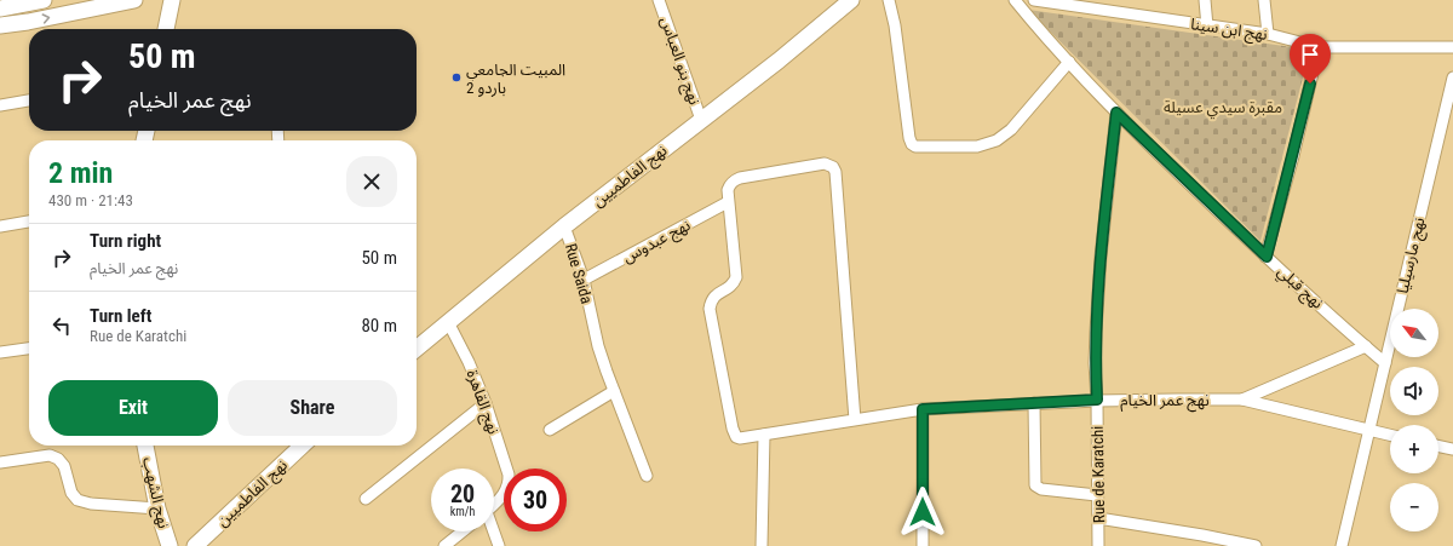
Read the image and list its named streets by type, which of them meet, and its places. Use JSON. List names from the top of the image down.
{
  "streets": {
    "street": [
      "نهج ابن سينا",
      "نهج بنو العباس",
      "نهج الفاطميين",
      "نهج عبدوس",
      "نهج مارسيليا",
      "Rue Saida",
      "نهج قبلي",
      "نهج عمر الخيام",
      "نهج القاهرة",
      "Rue de Karatchi",
      "نهج الشهب"
    ]
  },
  "crossings": [
    ["نهج بنو العباس", "نهج الفاطميين"],
    ["نهج الفاطميين", "Rue Saida"],
    ["نهج الفاطميين", "نهج القاهرة"],
    ["نهج عبدوس", "Rue Saida"],
    ["نهج عبدوس", "نهج عمر الخيام"],
    ["نهج مارسيليا", "نهج قبلي"],
    ["نهج مارسيليا", "نهج عمر الخيام"],
    ["نهج قبلي", "Rue de Karatchi"],
    ["نهج عمر الخيام", "Rue de Karatchi"]
  ],
  "parks": ["مقبرة سيدي عسيلة"],
  "places": ["المبيت الجامعي باردو 2"],
  "north": "top left",
  "page": {
    "turn": ["50 m", "نهج عمر الخيام"],
    "heading": ["2 min", "430 m · 21:43"],
    "list": [
      {
        "name": "Turn right",
        "note": "نهج عمر الخيام",
        "value": "50 m"
      },
      {
        "name": "Turn left",
        "note": "Rue de Karatchi",
        "value": "80 m"
      }
    ],
    "map_buttons": ["+", "−"],
    "buttons": ["Exit", "Share"],
    "speed": "20 km/h",
    "limit": "30"
  }
}
